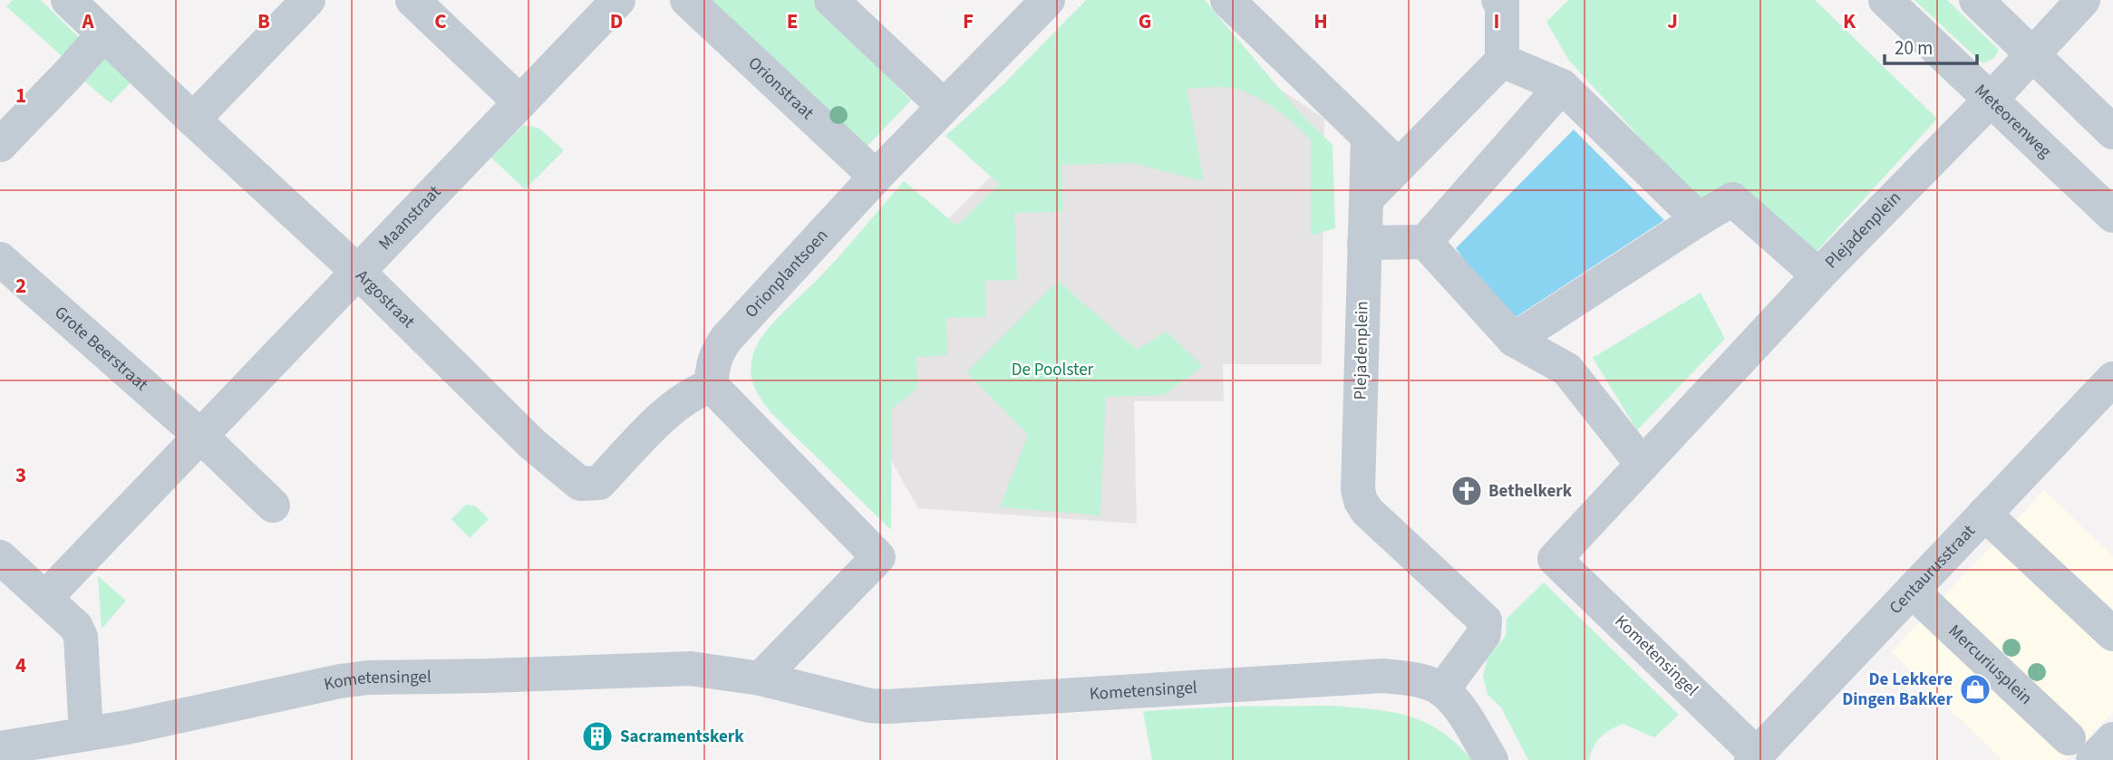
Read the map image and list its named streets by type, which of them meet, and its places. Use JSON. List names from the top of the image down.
{
  "streets": {
    "street": [
      "Orionstraat",
      "Meteorenweg",
      "Maanstraat",
      "Plejadenplein",
      "Orionplantsoen",
      "Argostraat",
      "Grote Beerstraat",
      "Centaurusstraat",
      "Kometensingel",
      "Mercuriusplein"
    ]
  },
  "crossings": [
    ["Orionstraat", "Orionplantsoen"],
    ["Meteorenweg", "Plejadenplein"],
    ["Maanstraat", "Argostraat"],
    ["Maanstraat", "Grote Beerstraat"],
    ["Plejadenplein", "Kometensingel"],
    ["Orionplantsoen", "Argostraat"],
    ["Centaurusstraat", "Kometensingel"],
    ["Centaurusstraat", "Mercuriusplein"]
  ],
  "parks": ["De Poolster"],
  "places": {
    "church": ["Bethelkerk"],
    "shop": ["De Lekkere Dingen Bakker"],
    "building": ["Sacramentskerk"]
  },
  "scale_bar": "20 m",
  "grid": {
    "columns": [
      "A",
      "B",
      "C",
      "D",
      "E",
      "F",
      "G",
      "H",
      "I",
      "J",
      "K"
    ],
    "rows": [
      "1",
      "2",
      "3",
      "4"
    ]
  }
}
